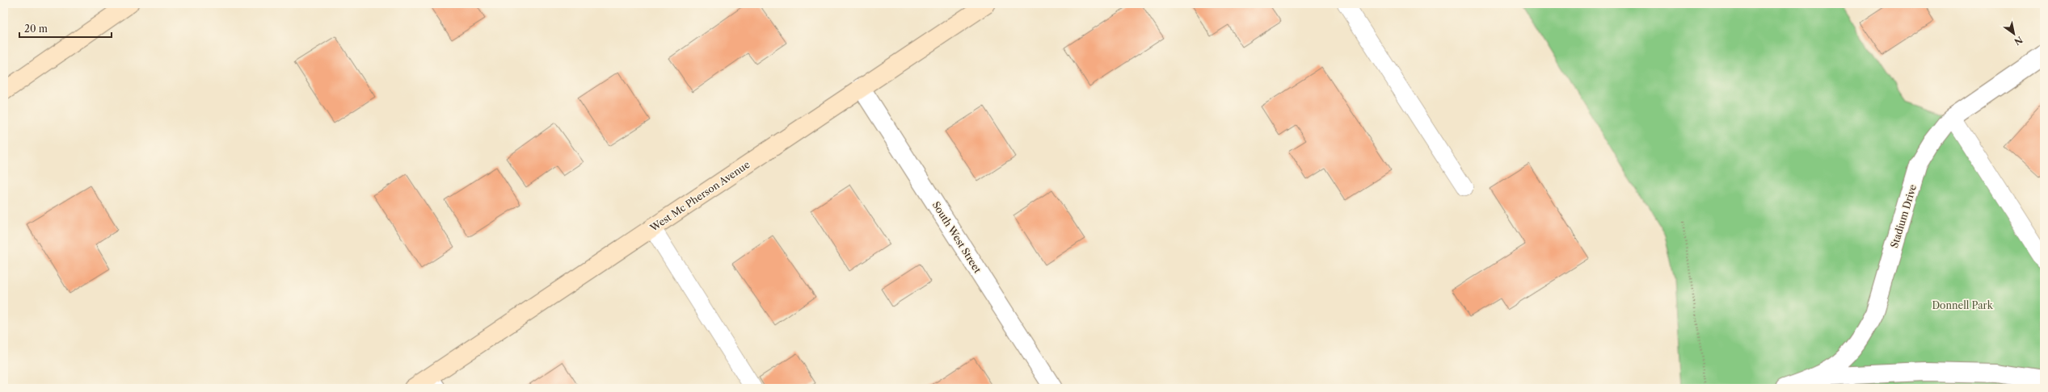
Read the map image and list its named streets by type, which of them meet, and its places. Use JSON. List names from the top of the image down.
{
  "streets": {
    "street": ["West Mc Pherson Avenue", "Stadium Drive", "South West Street"]
  },
  "crossings": [
    ["West Mc Pherson Avenue", "South West Street"]
  ],
  "parks": ["Donnell Park"],
  "scale_bar": "20 m",
  "north": "bottom right"
}
